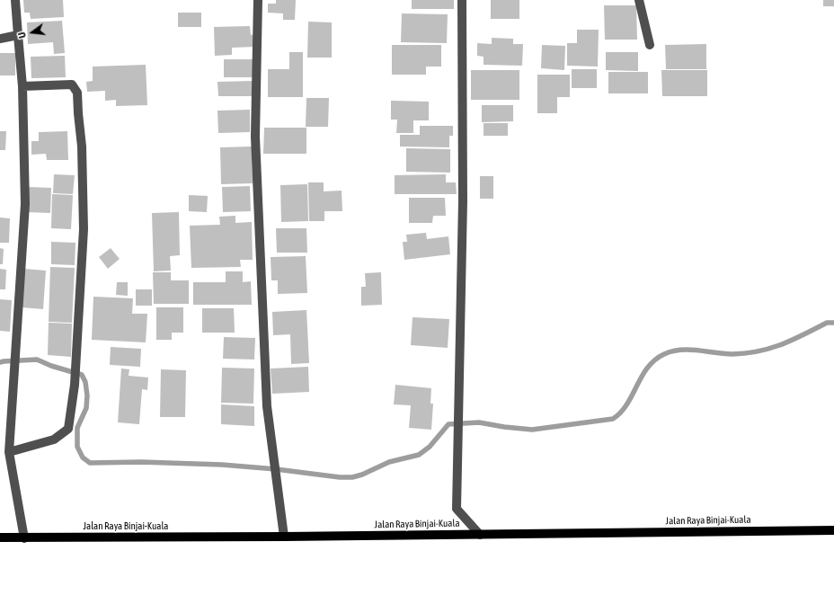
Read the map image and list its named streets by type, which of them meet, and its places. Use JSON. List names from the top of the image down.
{
  "streets": {
    "main road": ["Jalan Raya Binjai-Kuala"]
  },
  "north": "left"
}
